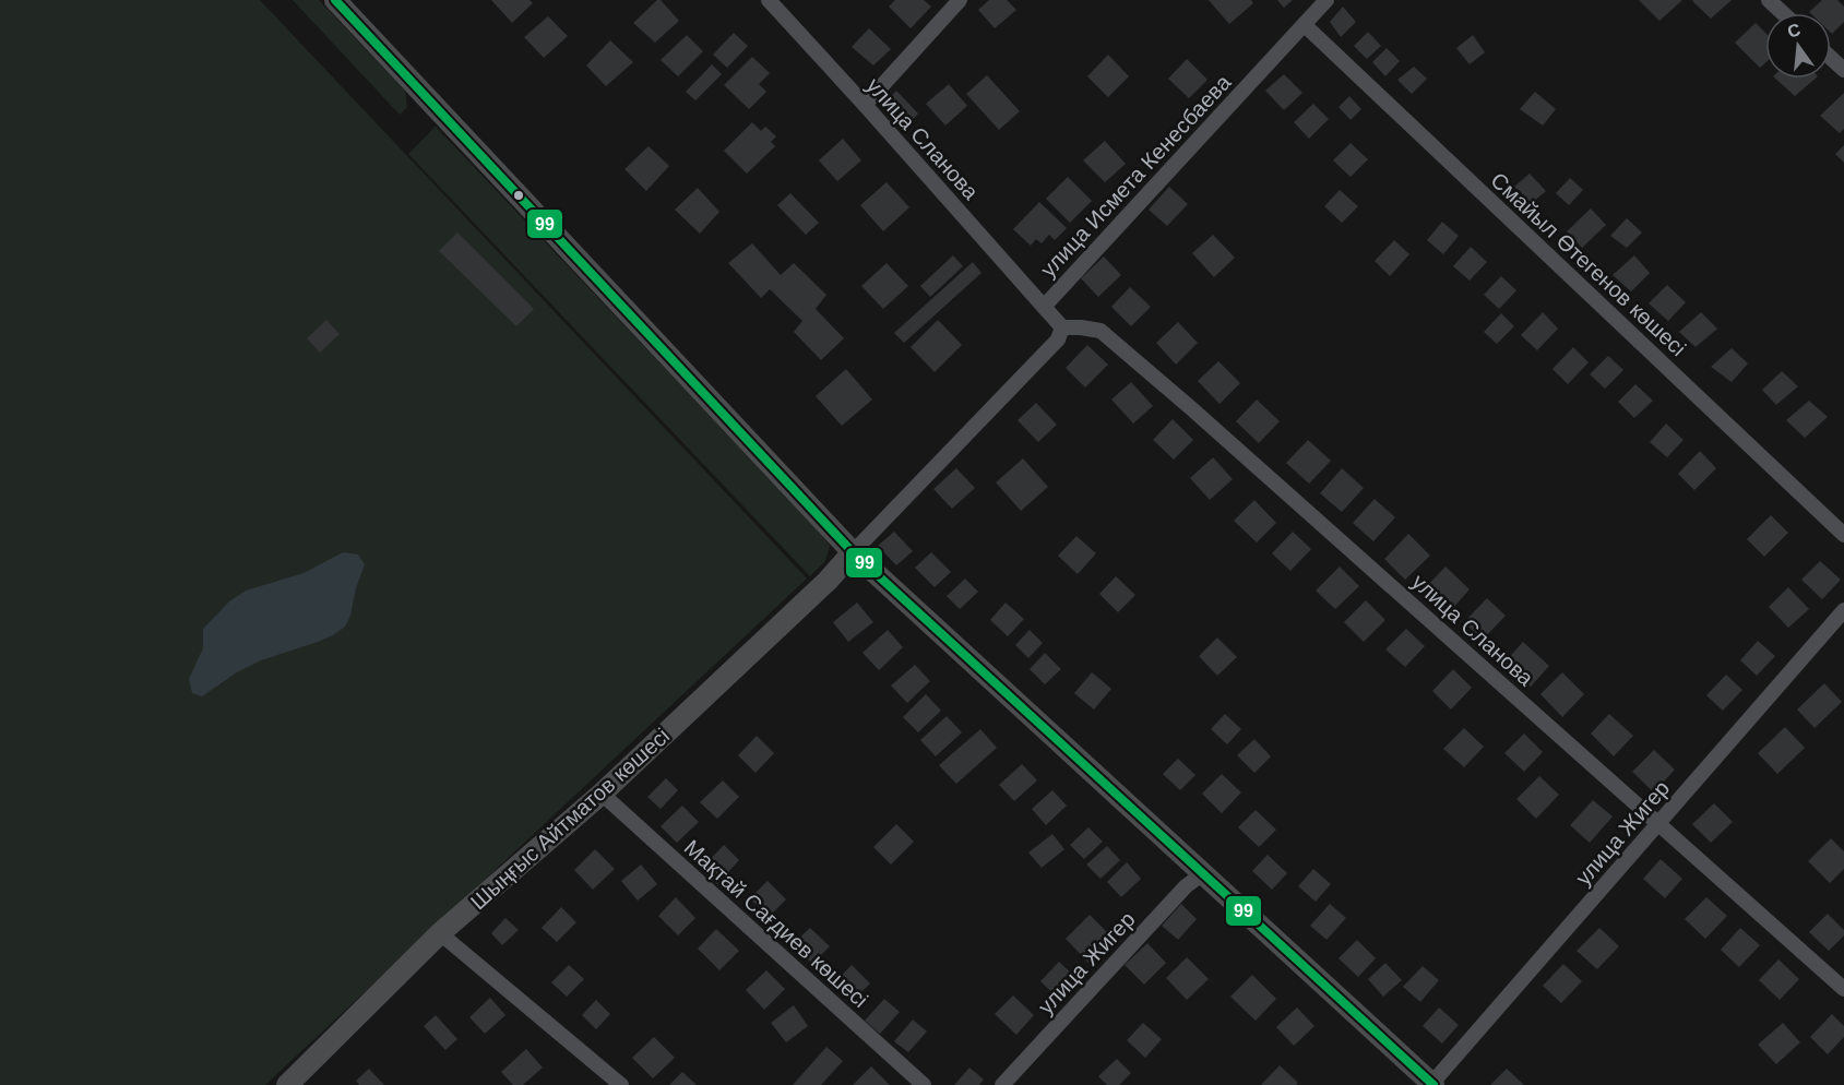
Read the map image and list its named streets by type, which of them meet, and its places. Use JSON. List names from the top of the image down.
{
  "streets": {
    "main road": ["Шыңғыс Айтматов көшесі"],
    "street": [
      "улица Сланова",
      "улица Исмета Кенесбаева",
      "Смайыл Өтегенов көшесі",
      "улица Жигер",
      "Мақтай Сағдиев көшесі"
    ]
  },
  "crossings": [
    ["улица Сланова", "улица Исмета Кенесбаева"],
    ["улица Сланова", "улица Жигер"],
    ["улица Исмета Кенесбаева", "Смайыл Өтегенов көшесі"],
    ["Шыңғыс Айтматов көшесі", "Мақтай Сағдиев көшесі"]
  ],
  "lines": ["transit line 99"],
  "north": "top"
}
